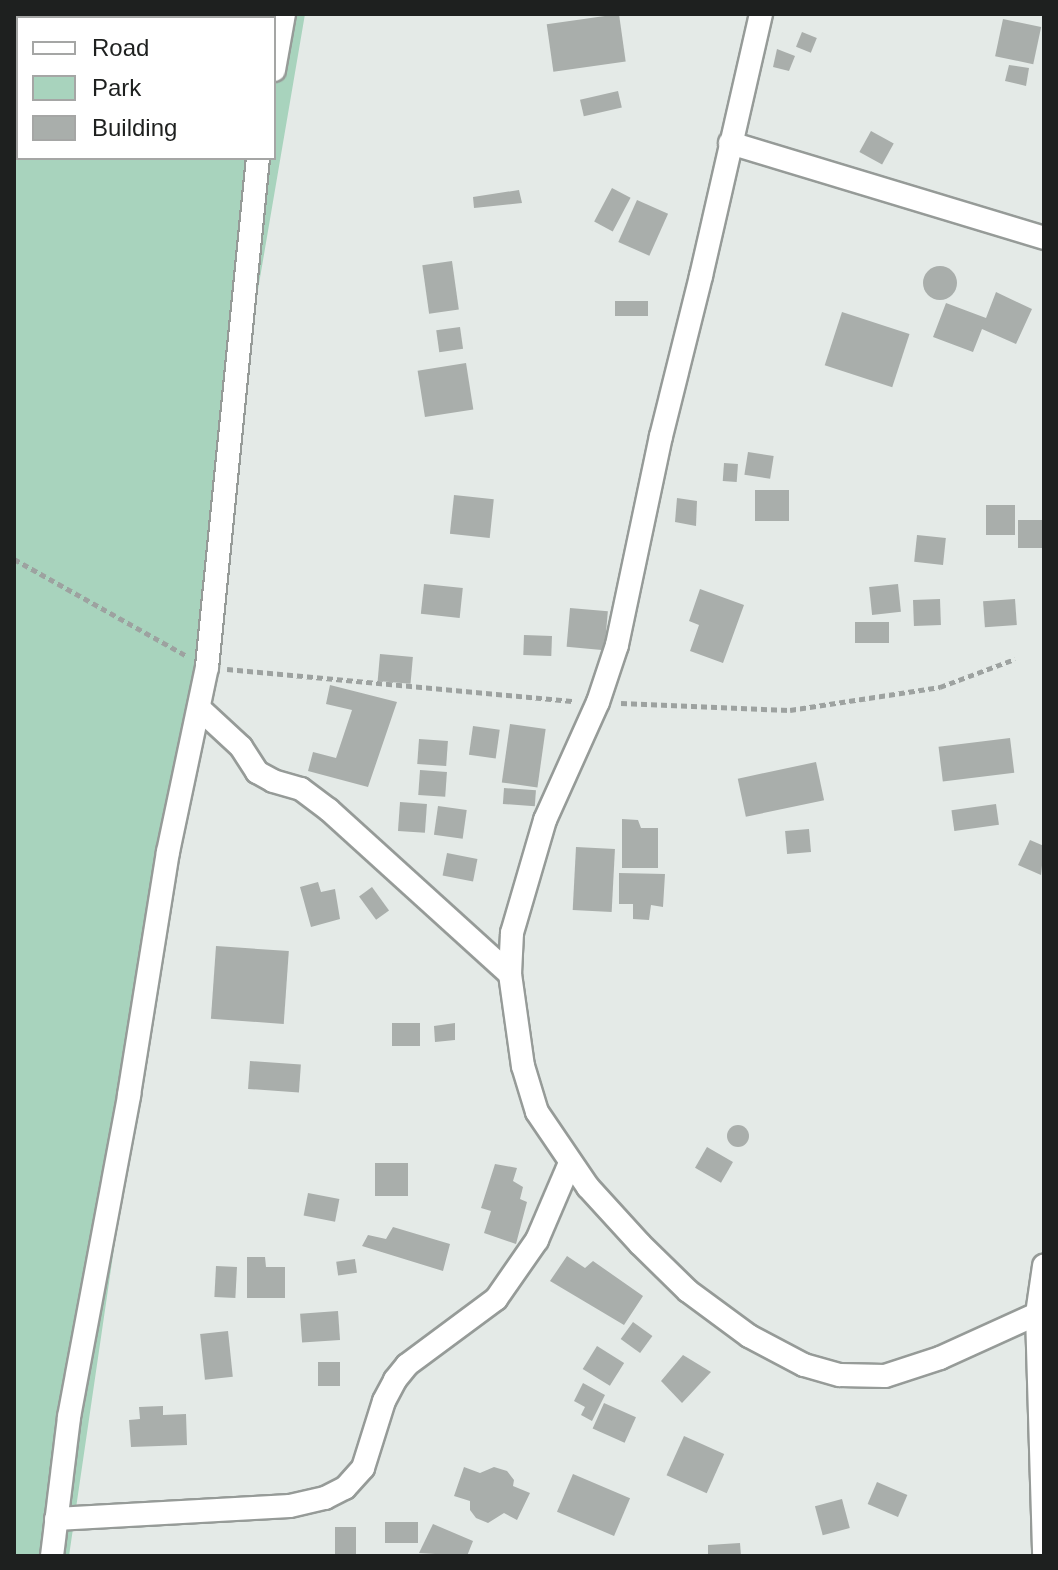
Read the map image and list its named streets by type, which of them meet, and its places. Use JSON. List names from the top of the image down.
{
  "legend": ["Road", "Park", "Building"]
}
